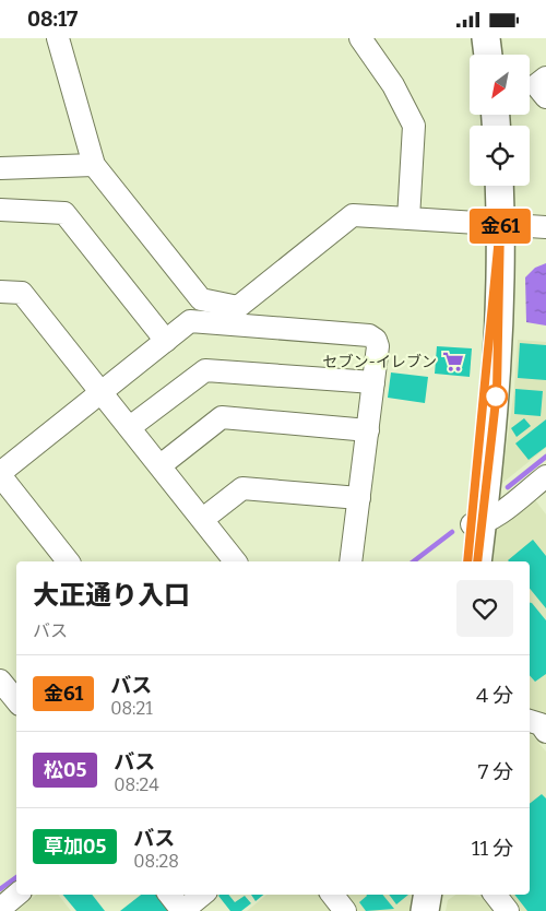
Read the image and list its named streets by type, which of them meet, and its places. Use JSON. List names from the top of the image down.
{
  "places": {
    "supermarket": ["セブン-イレブン"]
  },
  "lines": ["bus line 金61"],
  "north": "bottom left",
  "page": {
    "status": "08:17",
    "on_map": "金61",
    "heading": ["大正通り入口", "バス"],
    "list": [
      {
        "mark": "金61",
        "name": "バス",
        "note": "08:21",
        "value": "4 分"
      },
      {
        "mark": "松05",
        "name": "バス",
        "note": "08:24",
        "value": "7 分"
      },
      {
        "mark": "草加05",
        "name": "バス",
        "note": "08:28",
        "value": "11 分"
      }
    ]
  }
}
